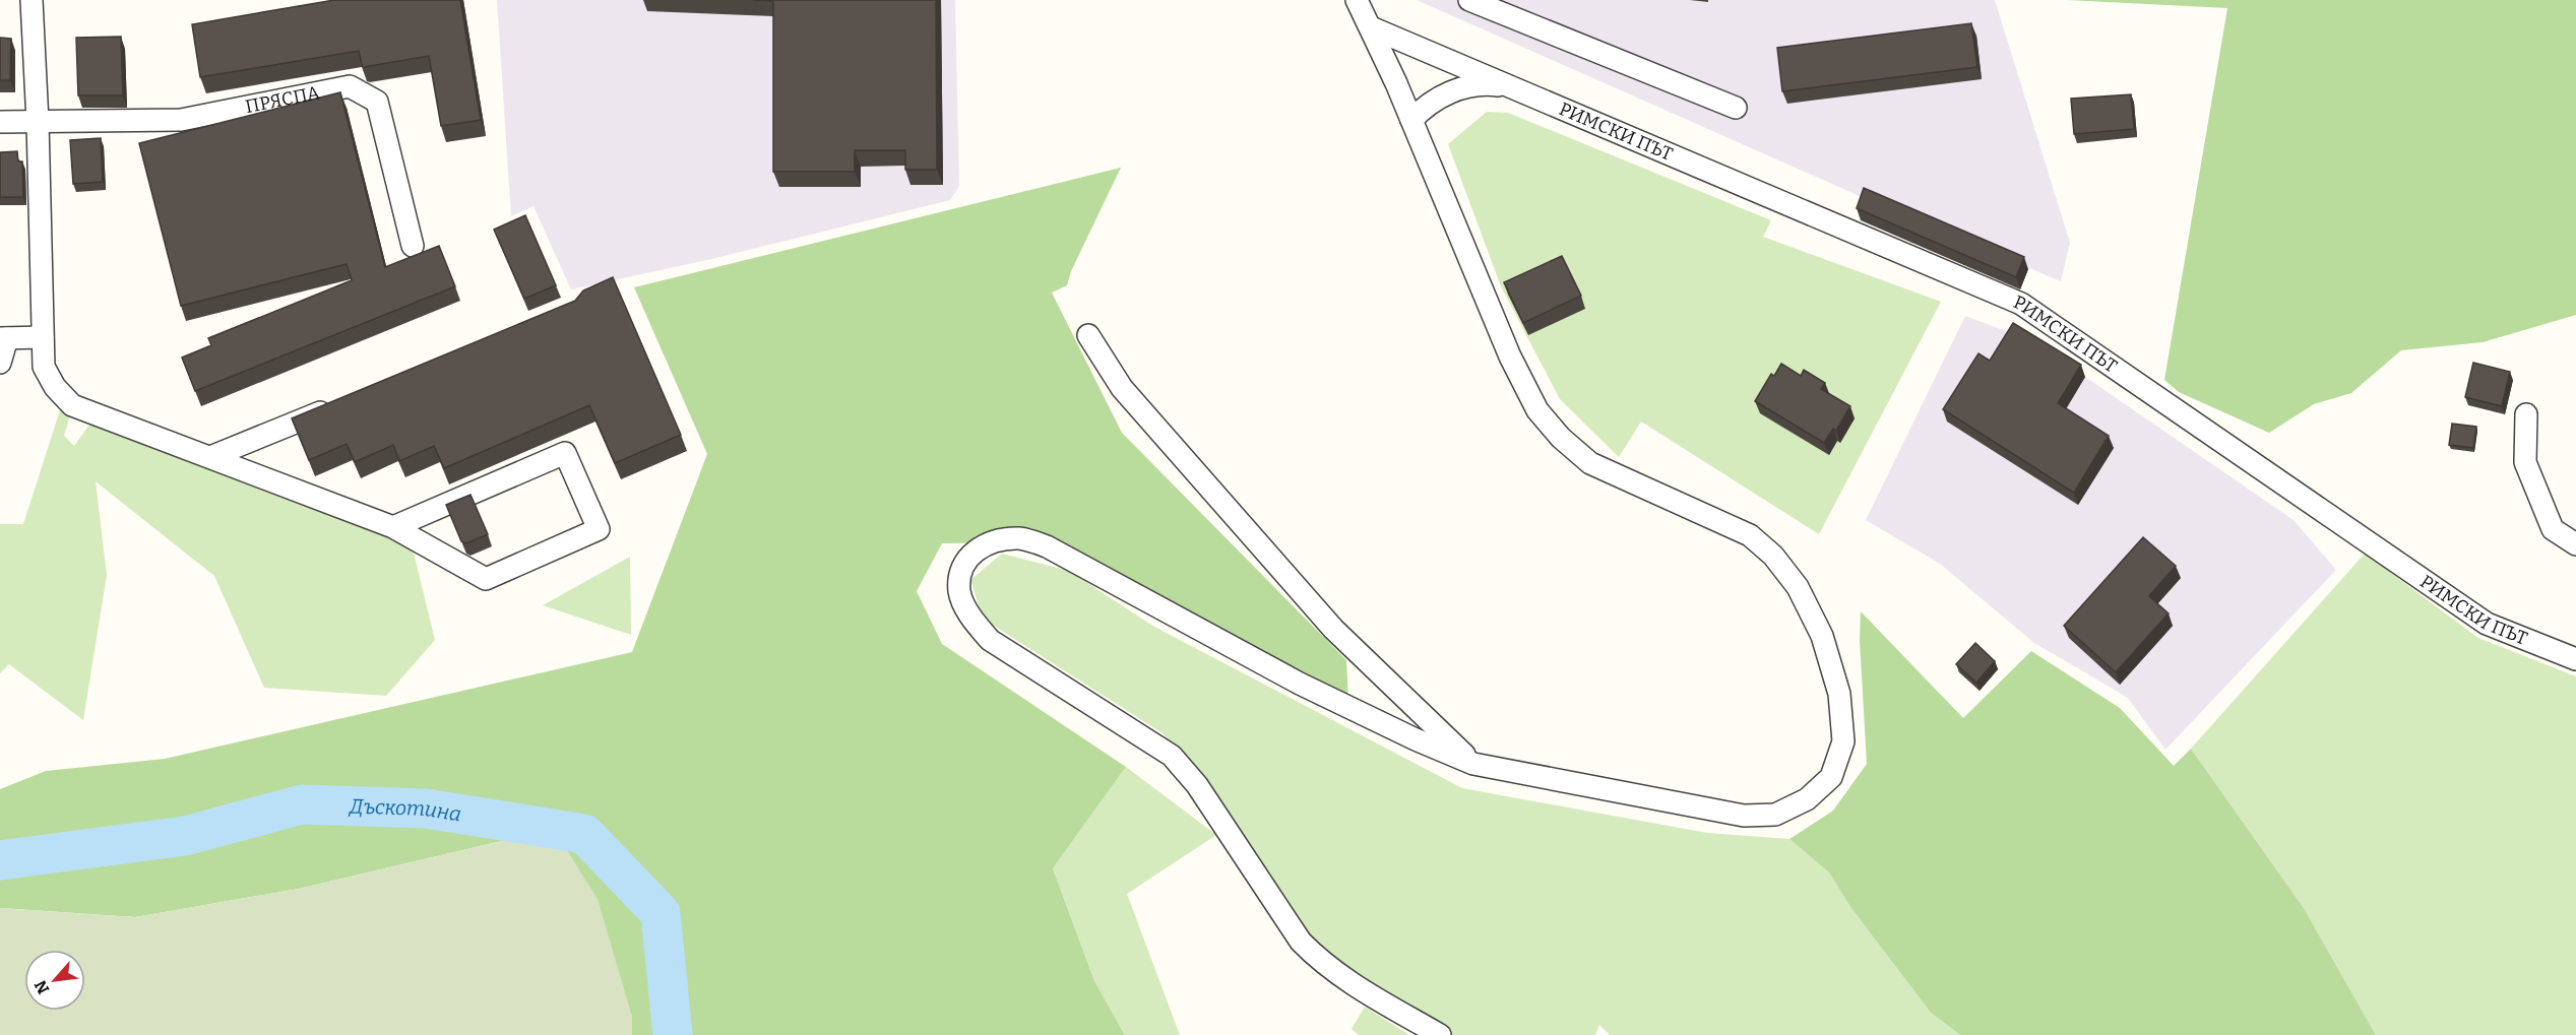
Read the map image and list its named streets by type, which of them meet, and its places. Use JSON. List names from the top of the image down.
{
  "streets": {
    "street": ["ПРЯСПА", "РИМСКИ ПЪТ"]
  },
  "water": ["Дъскотина"],
  "north": "bottom left"
}
